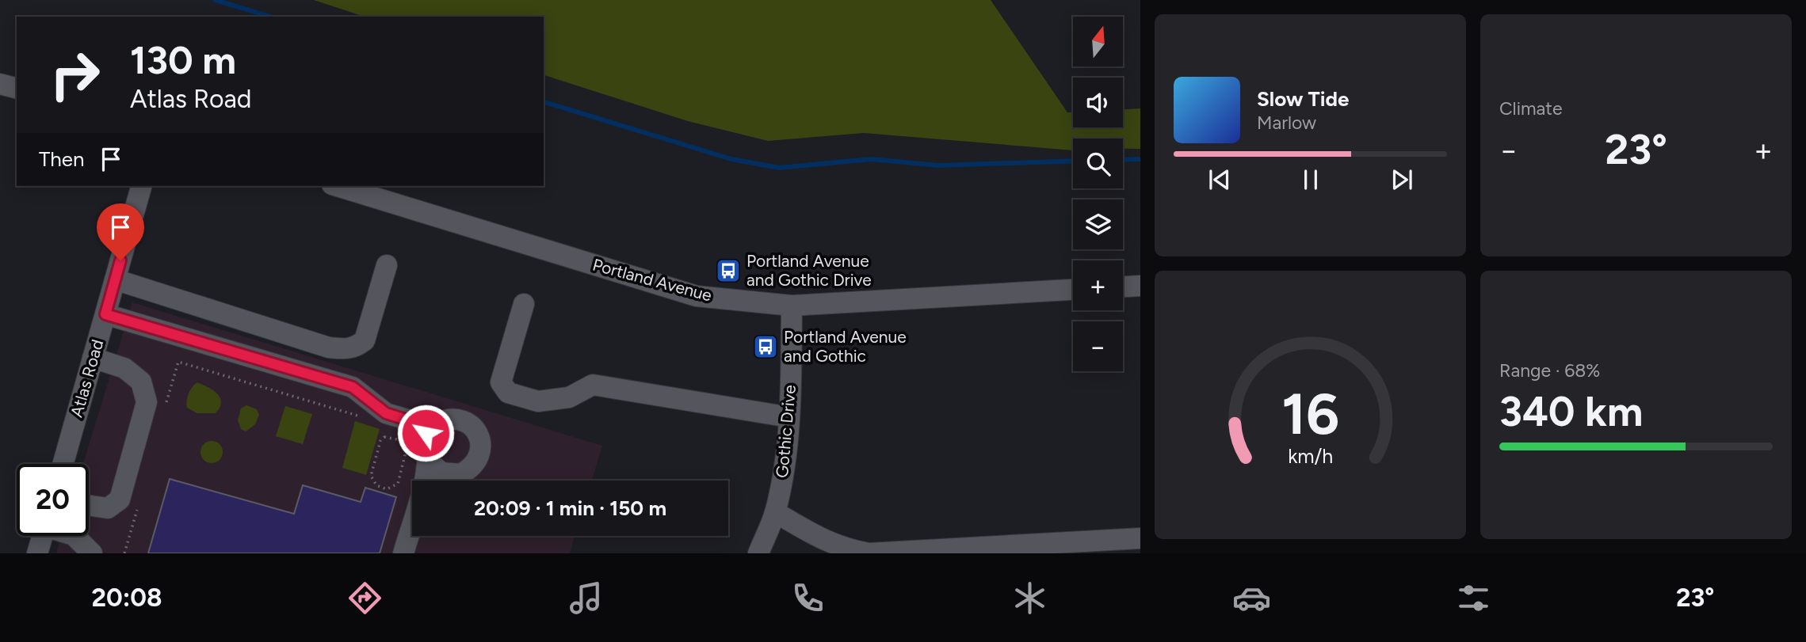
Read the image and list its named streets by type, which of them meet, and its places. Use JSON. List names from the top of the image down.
{
  "streets": {
    "street": ["Portland Avenue", "Atlas Road", "Gothic Drive"]
  },
  "crossings": [
    ["Portland Avenue", "Gothic Drive"]
  ],
  "places": {
    "bus stop": ["Portland Avenue and Gothic Drive", "Portland Avenue and Gothic"]
  },
  "north": "top",
  "page": {
    "tile": [
      "Climate",
      ["Range · 68%", "340 km"]
    ],
    "map_buttons": ["+", "−"],
    "turn": ["130 m", "Atlas Road"],
    "song": ["Slow Tide", "Marlow"],
    "heat": ["−", "23°", "+"],
    "then": "Then",
    "limit": "20",
    "trip": "20:09 · 1 min · 150 m",
    "tabs": ["20:08", "23°"],
    "gauge": ["16", "km/h"]
  }
}
